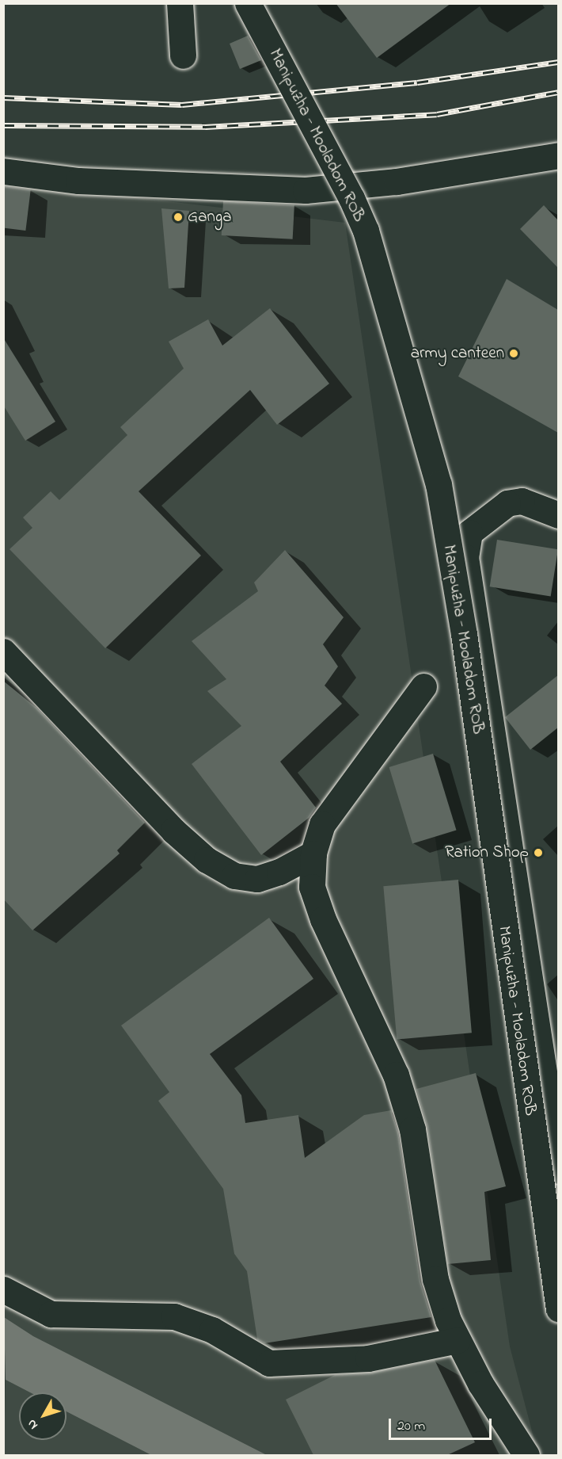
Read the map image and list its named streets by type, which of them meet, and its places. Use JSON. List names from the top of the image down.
{
  "streets": {
    "street": ["Manipuzha - Mooladom ROB"]
  },
  "places": ["Ganga", "army canteen", "Ration Shop"],
  "scale_bar": "20 m",
  "north": "bottom left"
}
